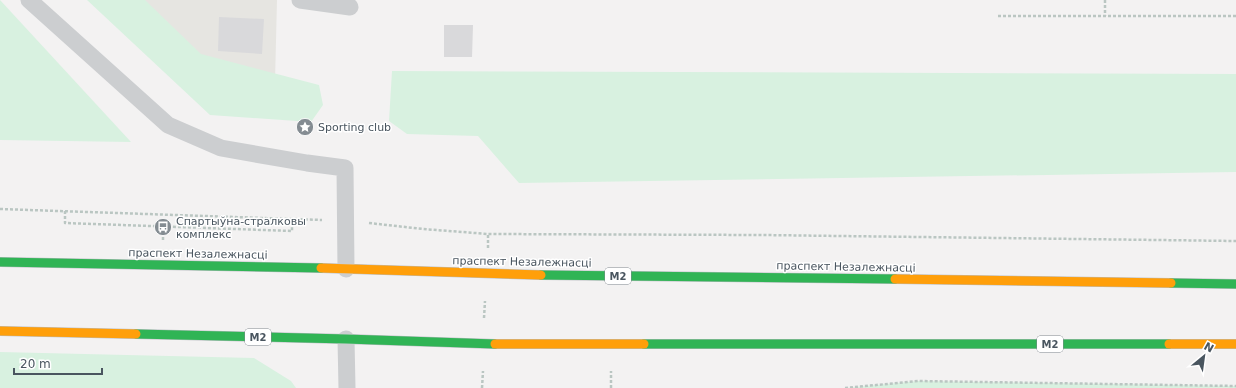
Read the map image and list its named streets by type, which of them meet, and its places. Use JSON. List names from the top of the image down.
{
  "streets": {
    "highway": ["праспект Незалежнасці", "М2"]
  },
  "places": {
    "place": ["Sporting club"],
    "bus stop": ["Спартыўна-стралковы комплекс"]
  },
  "scale_bar": "20 m",
  "north": "top right"
}
